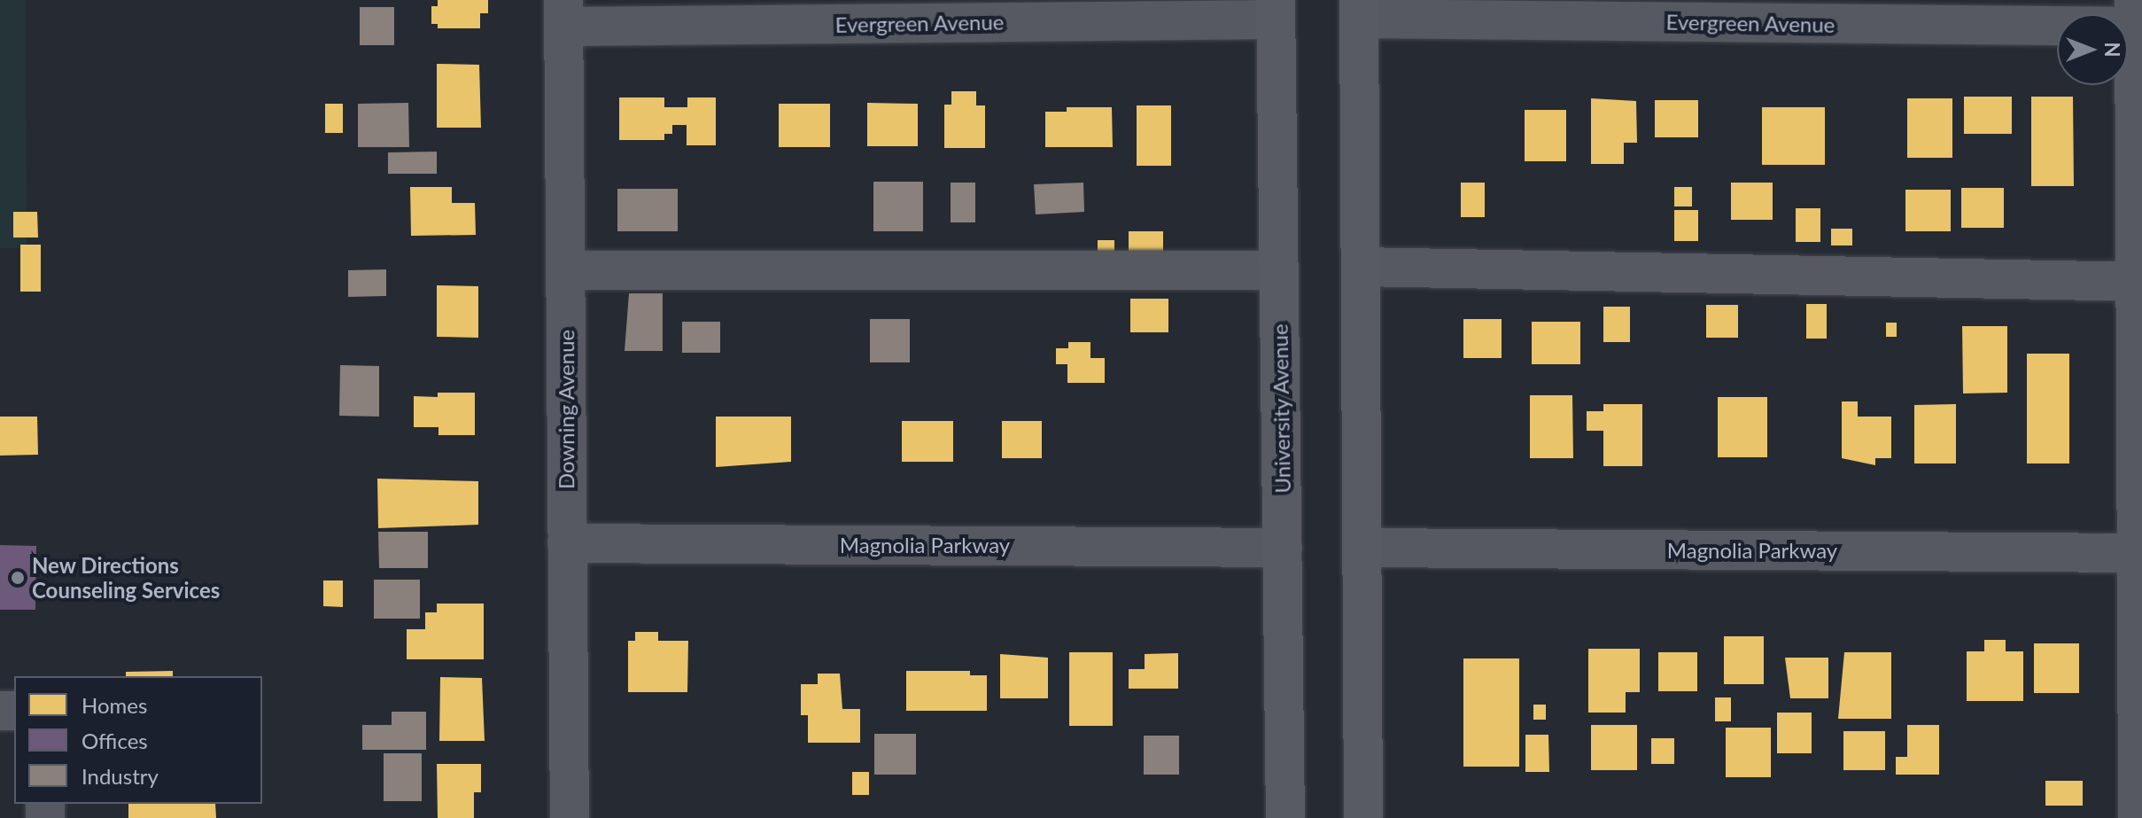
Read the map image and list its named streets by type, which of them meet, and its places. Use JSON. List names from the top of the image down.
{
  "streets": {
    "main road": ["University Avenue"],
    "street": ["Evergreen Avenue", "Downing Avenue", "Magnolia Parkway"]
  },
  "crossings": [
    ["Evergreen Avenue", "University Avenue"],
    ["Evergreen Avenue", "Downing Avenue"],
    ["University Avenue", "Magnolia Parkway"],
    ["Downing Avenue", "Magnolia Parkway"]
  ],
  "places": ["New Directions Counseling Services"],
  "legend": ["Homes", "Offices", "Industry"],
  "north": "right"
}
